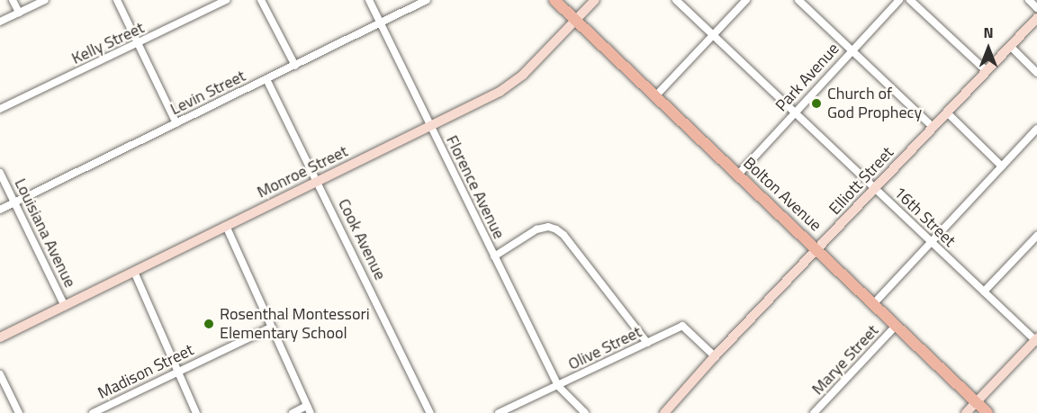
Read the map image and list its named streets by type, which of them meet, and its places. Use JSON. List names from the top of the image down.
{
  "streets": {
    "main road": ["Monroe Street", "Elliott Street", "Bolton Avenue"],
    "street": [
      "Kelly Street",
      "Park Avenue",
      "Levin Street",
      "Florence Avenue",
      "16th Street",
      "Louisiana Avenue",
      "Cook Avenue",
      "Olive Street",
      "Marye Street",
      "Madison Street"
    ]
  },
  "crossings": [
    ["Park Avenue", "Bolton Avenue"],
    ["Park Avenue", "16th Street"],
    ["Levin Street", "Florence Avenue"],
    ["Levin Street", "Louisiana Avenue"],
    ["Levin Street", "Cook Avenue"],
    ["Monroe Street", "Florence Avenue"],
    ["Monroe Street", "Bolton Avenue"],
    ["Monroe Street", "Louisiana Avenue"],
    ["Monroe Street", "Cook Avenue"],
    ["Elliott Street", "Bolton Avenue"],
    ["Elliott Street", "16th Street"],
    ["Elliott Street", "Olive Street"],
    ["Florence Avenue", "Olive Street"],
    ["Bolton Avenue", "Marye Street"]
  ],
  "places": ["Church of God Prophecy", "Rosenthal Montessori Elementary School"],
  "north": "top"
}
